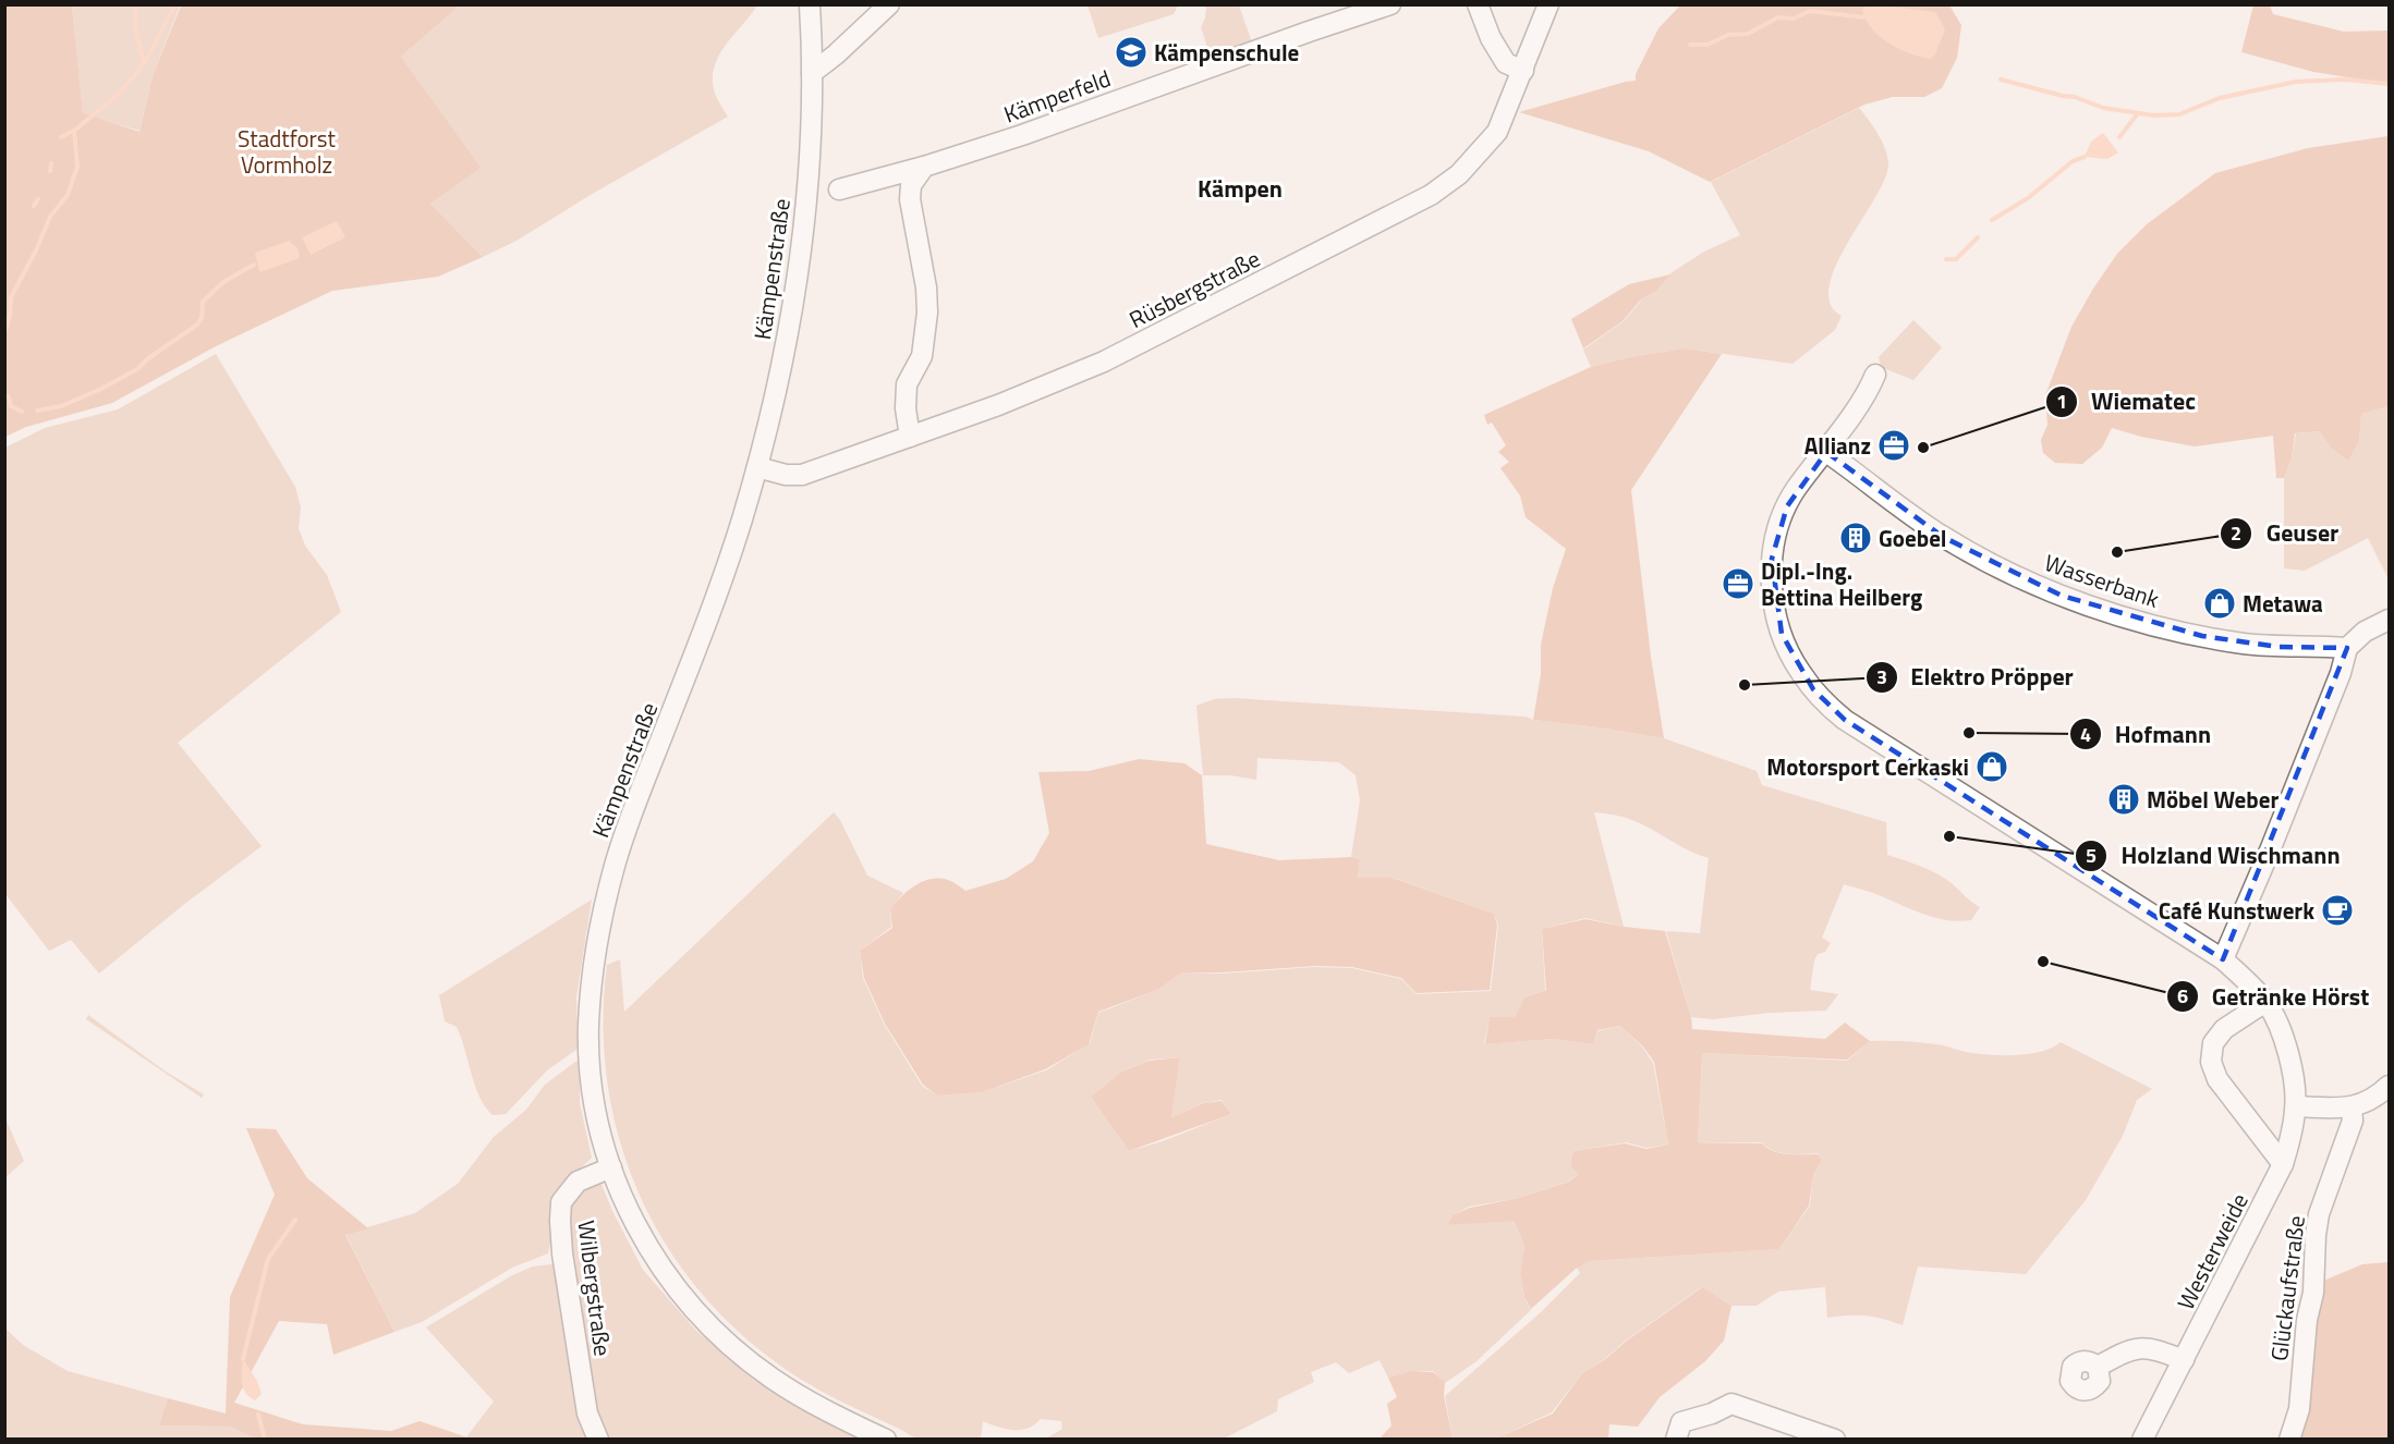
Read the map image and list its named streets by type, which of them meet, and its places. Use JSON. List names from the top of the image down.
{
  "streets": {
    "street": [
      "Kämperfeld",
      "Kämpenstraße",
      "Rüsbergstraße",
      "Wasserbank",
      "Westerweide",
      "Wilbergstraße",
      "Glückaufstraße"
    ]
  },
  "crossings": [
    ["Kämpenstraße", "Rüsbergstraße"],
    ["Kämpenstraße", "Wilbergstraße"],
    ["Wasserbank", "Westerweide"]
  ],
  "districts": ["Kämpen"],
  "parks": ["Stadtforst Vormholz"],
  "places": {
    "school or university": ["Kämpenschule"],
    "office": ["Allianz", "Dipl.-Ing. Bettina Heilberg"],
    "other": [
      "Wiematec",
      "Geuser",
      "Elektro Pröpper",
      "Hofmann",
      "Holzland Wischmann",
      "Getränke Hörst"
    ],
    "building": ["Goebel", "Möbel Weber"],
    "shop": ["Metawa", "Motorsport Cerkaski"],
    "cafe": ["Café Kunstwerk"]
  }
}
